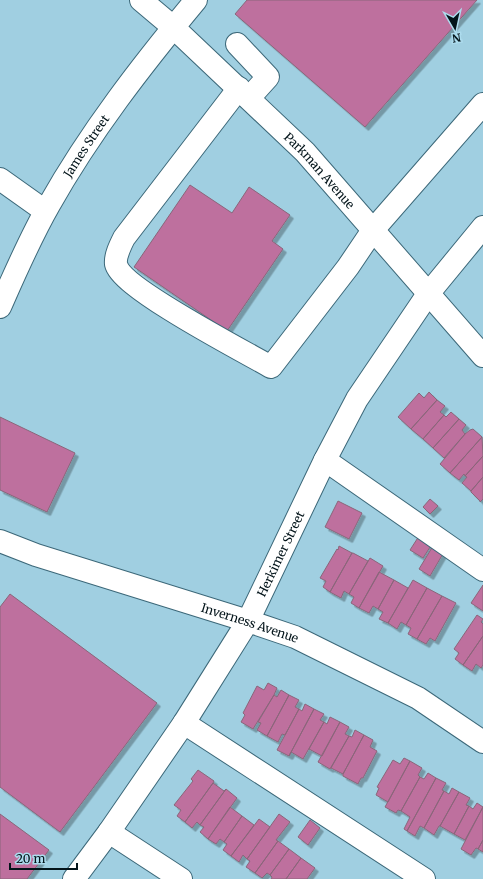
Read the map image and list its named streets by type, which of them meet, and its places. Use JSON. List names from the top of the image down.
{
  "streets": {
    "street": [
      "James Street",
      "Parkman Avenue",
      "Herkimer Street",
      "Inverness Avenue"
    ]
  },
  "crossings": [
    ["James Street", "Parkman Avenue"],
    ["Parkman Avenue", "Herkimer Street"],
    ["Herkimer Street", "Inverness Avenue"]
  ],
  "scale_bar": "20 m",
  "north": "bottom"
}
